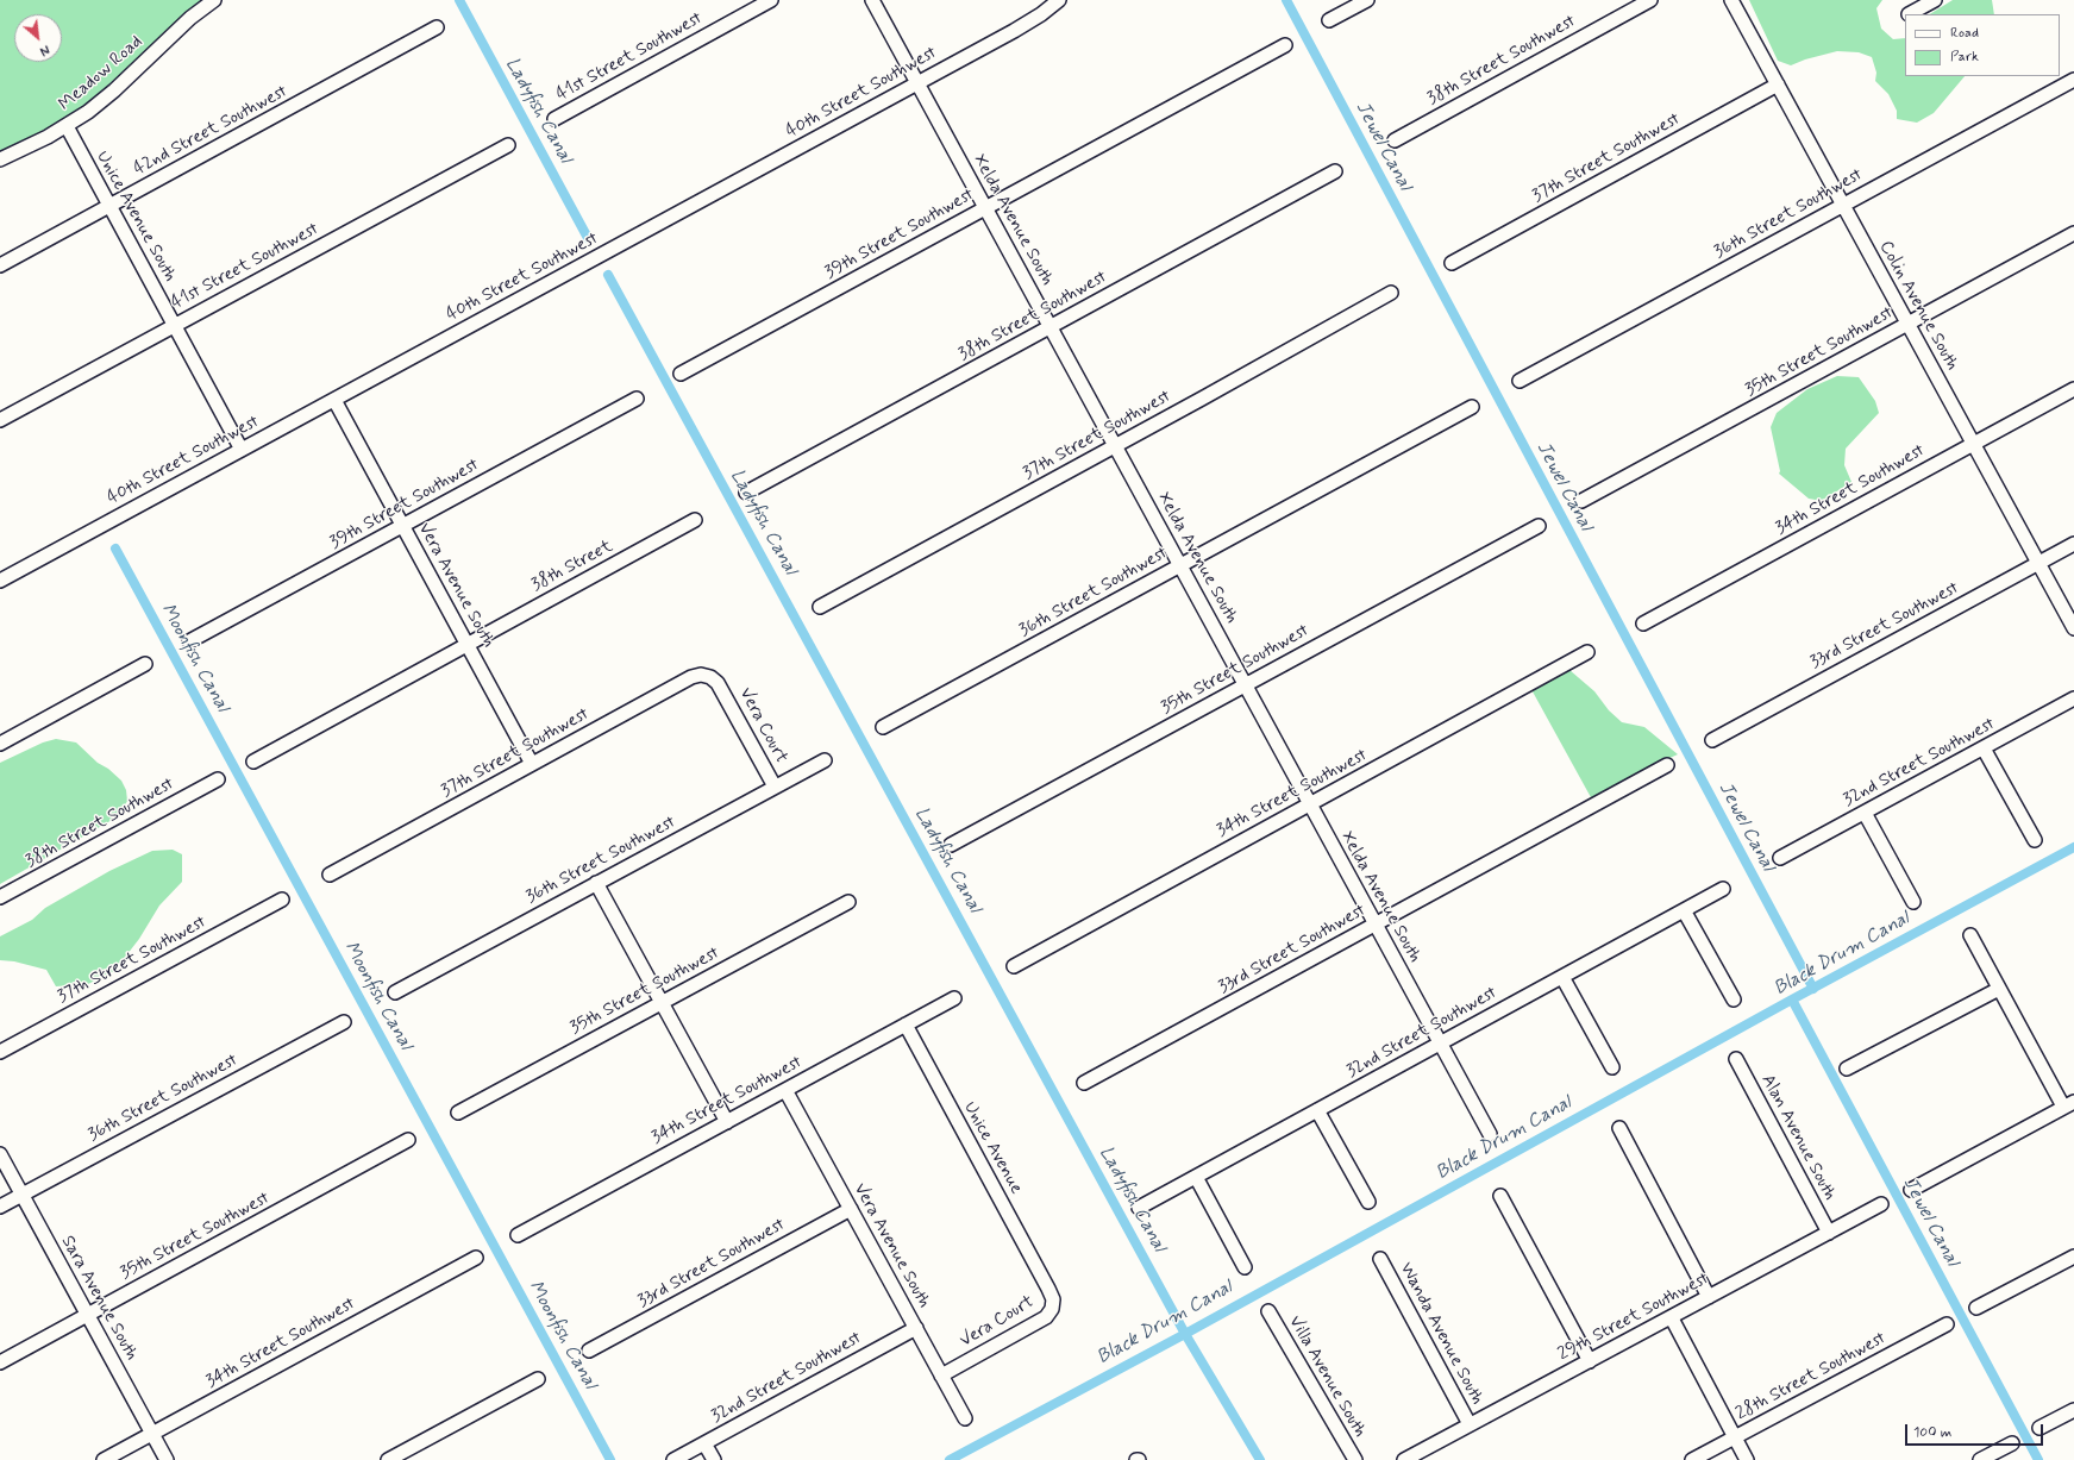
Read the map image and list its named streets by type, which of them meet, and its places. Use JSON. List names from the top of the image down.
{
  "streets": {
    "street": [
      "41st Street Southwest",
      "38th Street Southwest",
      "Meadow Road",
      "40th Street Southwest",
      "42nd Street Southwest",
      "37th Street Southwest",
      "36th Street Southwest",
      "Unice Avenue South",
      "Xelda Avenue South",
      "39th Street Southwest",
      "Colin Avenue South",
      "35th Street Southwest",
      "34th Street Southwest",
      "38th Street",
      "Vera Avenue South",
      "33rd Street Southwest",
      "Vera Court",
      "32nd Street Southwest",
      "Alan Avenue South",
      "Unice Avenue",
      "Sara Avenue South",
      "29th Street Southwest",
      "Wanda Avenue South",
      "Villa Avenue South",
      "28th Street Southwest"
    ]
  },
  "crossings": [
    ["41st Street Southwest", "Unice Avenue South"],
    ["38th Street Southwest", "Xelda Avenue South"],
    ["Meadow Road", "Unice Avenue South"],
    ["40th Street Southwest", "Unice Avenue South"],
    ["40th Street Southwest", "Xelda Avenue South"],
    ["40th Street Southwest", "Vera Avenue South"],
    ["42nd Street Southwest", "Unice Avenue South"],
    ["37th Street Southwest", "Xelda Avenue South"],
    ["37th Street Southwest", "Colin Avenue South"],
    ["37th Street Southwest", "Vera Avenue South"],
    ["37th Street Southwest", "Vera Court"],
    ["36th Street Southwest", "Xelda Avenue South"],
    ["36th Street Southwest", "Colin Avenue South"],
    ["36th Street Southwest", "Vera Court"],
    ["36th Street Southwest", "Sara Avenue South"],
    ["Xelda Avenue South", "39th Street Southwest"],
    ["Xelda Avenue South", "35th Street Southwest"],
    ["Xelda Avenue South", "34th Street Southwest"],
    ["Xelda Avenue South", "33rd Street Southwest"],
    ["Xelda Avenue South", "32nd Street Southwest"],
    ["39th Street Southwest", "Vera Avenue South"],
    ["Colin Avenue South", "35th Street Southwest"],
    ["Colin Avenue South", "34th Street Southwest"],
    ["Colin Avenue South", "33rd Street Southwest"],
    ["35th Street Southwest", "Sara Avenue South"],
    ["34th Street Southwest", "Vera Avenue South"],
    ["34th Street Southwest", "Unice Avenue"],
    ["34th Street Southwest", "Sara Avenue South"],
    ["38th Street", "Vera Avenue South"],
    ["Vera Avenue South", "33rd Street Southwest"],
    ["Vera Avenue South", "Vera Court"],
    ["Vera Avenue South", "32nd Street Southwest"],
    ["Vera Court", "Unice Avenue"],
    ["Alan Avenue South", "29th Street Southwest"],
    ["29th Street Southwest", "Wanda Avenue South"]
  ],
  "water": [
    "Ladyfish Canal",
    "Jewel Canal",
    "Moonfish Canal",
    "Black Drum Canal"
  ],
  "legend": ["Road", "Park"],
  "scale_bar": "100 m",
  "north": "bottom right"
}
